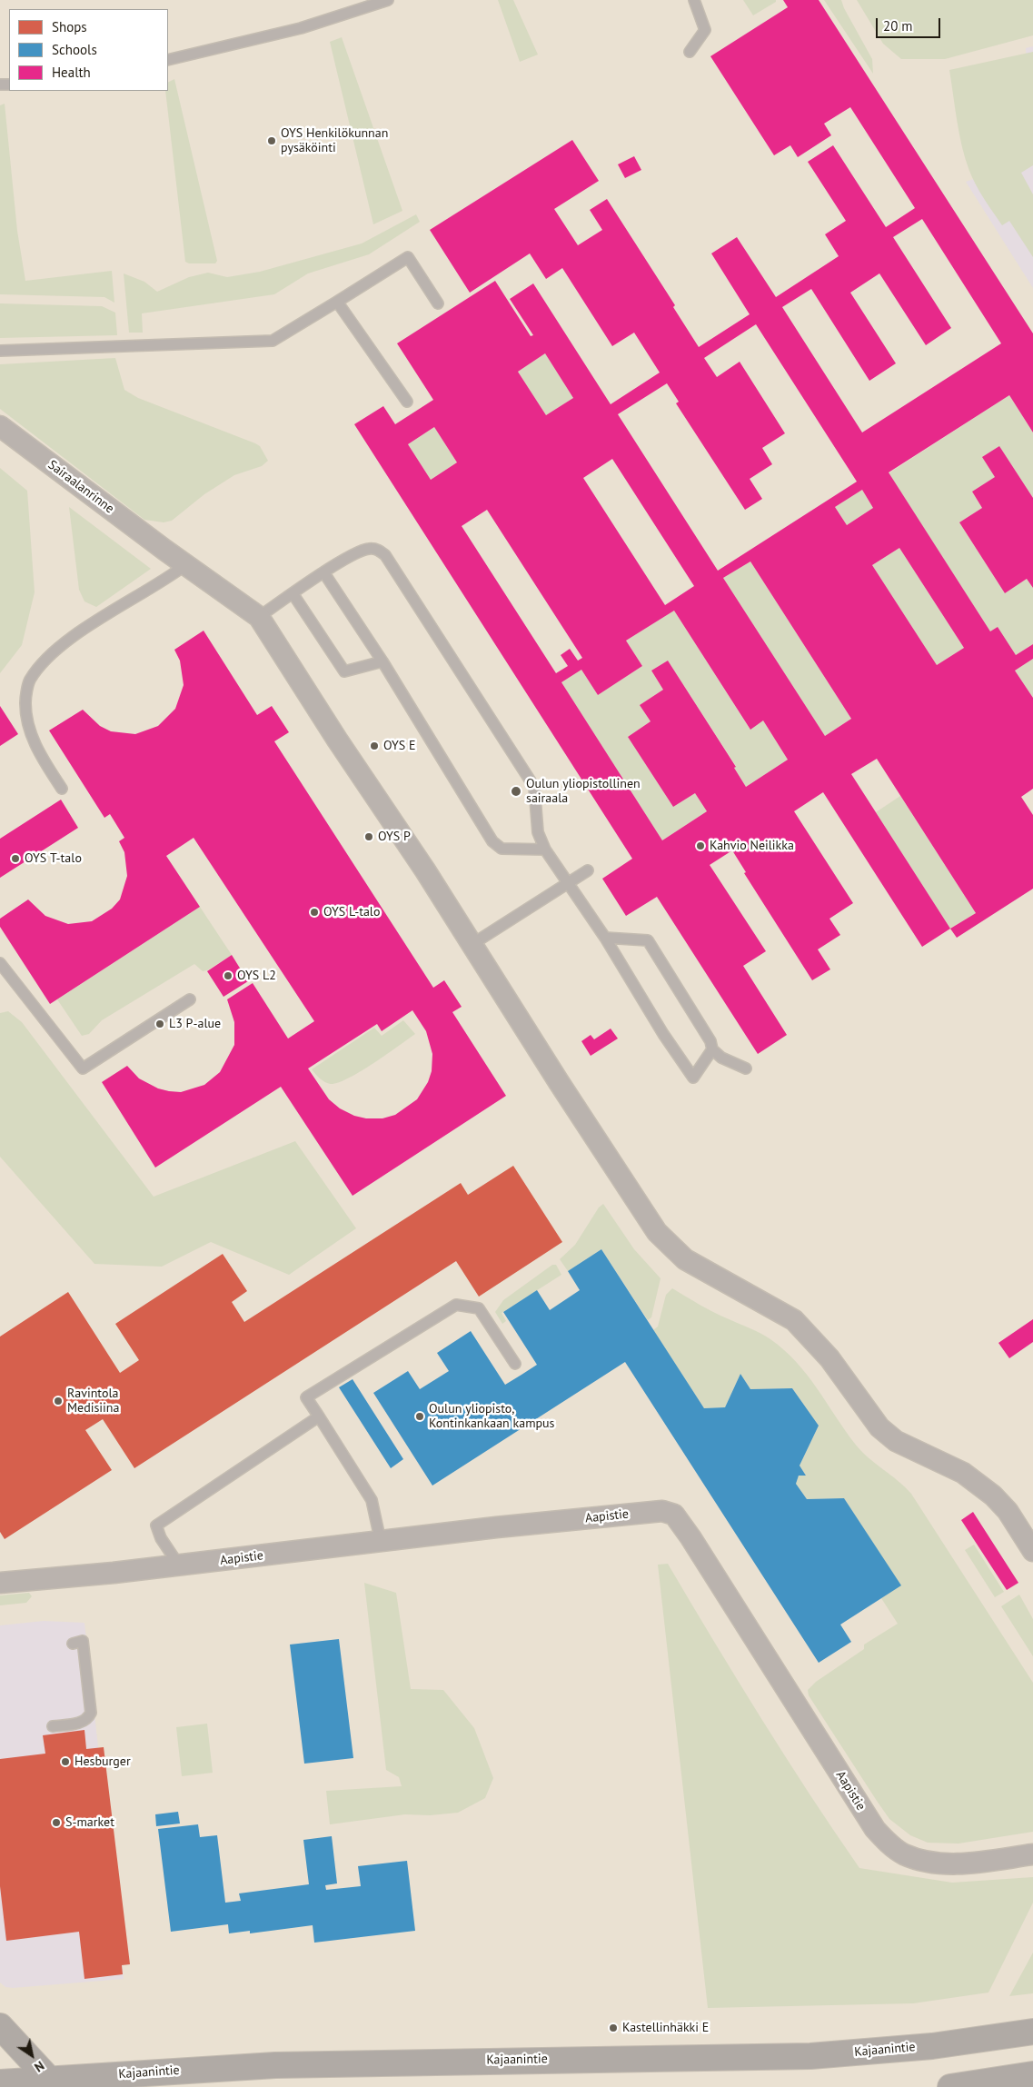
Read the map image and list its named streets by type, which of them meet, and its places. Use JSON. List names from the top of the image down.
{
  "streets": {
    "main road": ["Kajaanintie"],
    "street": ["Sairaalanrinne", "Aapistie"]
  },
  "places": [
    "OYS Henkilökunnan pysäköinti",
    "OYS E",
    "Oulun yliopistollinen sairaala",
    "OYS P",
    "Kahvio Neilikka",
    "OYS T-talo",
    "OYS L-talo",
    "OYS L2",
    "L3 P-alue",
    "Ravintola Medisiina",
    "Oulun yliopisto, Kontinkankaan kampus",
    "Hesburger",
    "S-market",
    "Kastellinhäkki E"
  ],
  "legend": ["Shops", "Schools", "Health"],
  "scale_bar": "20 m",
  "north": "bottom right"
}
